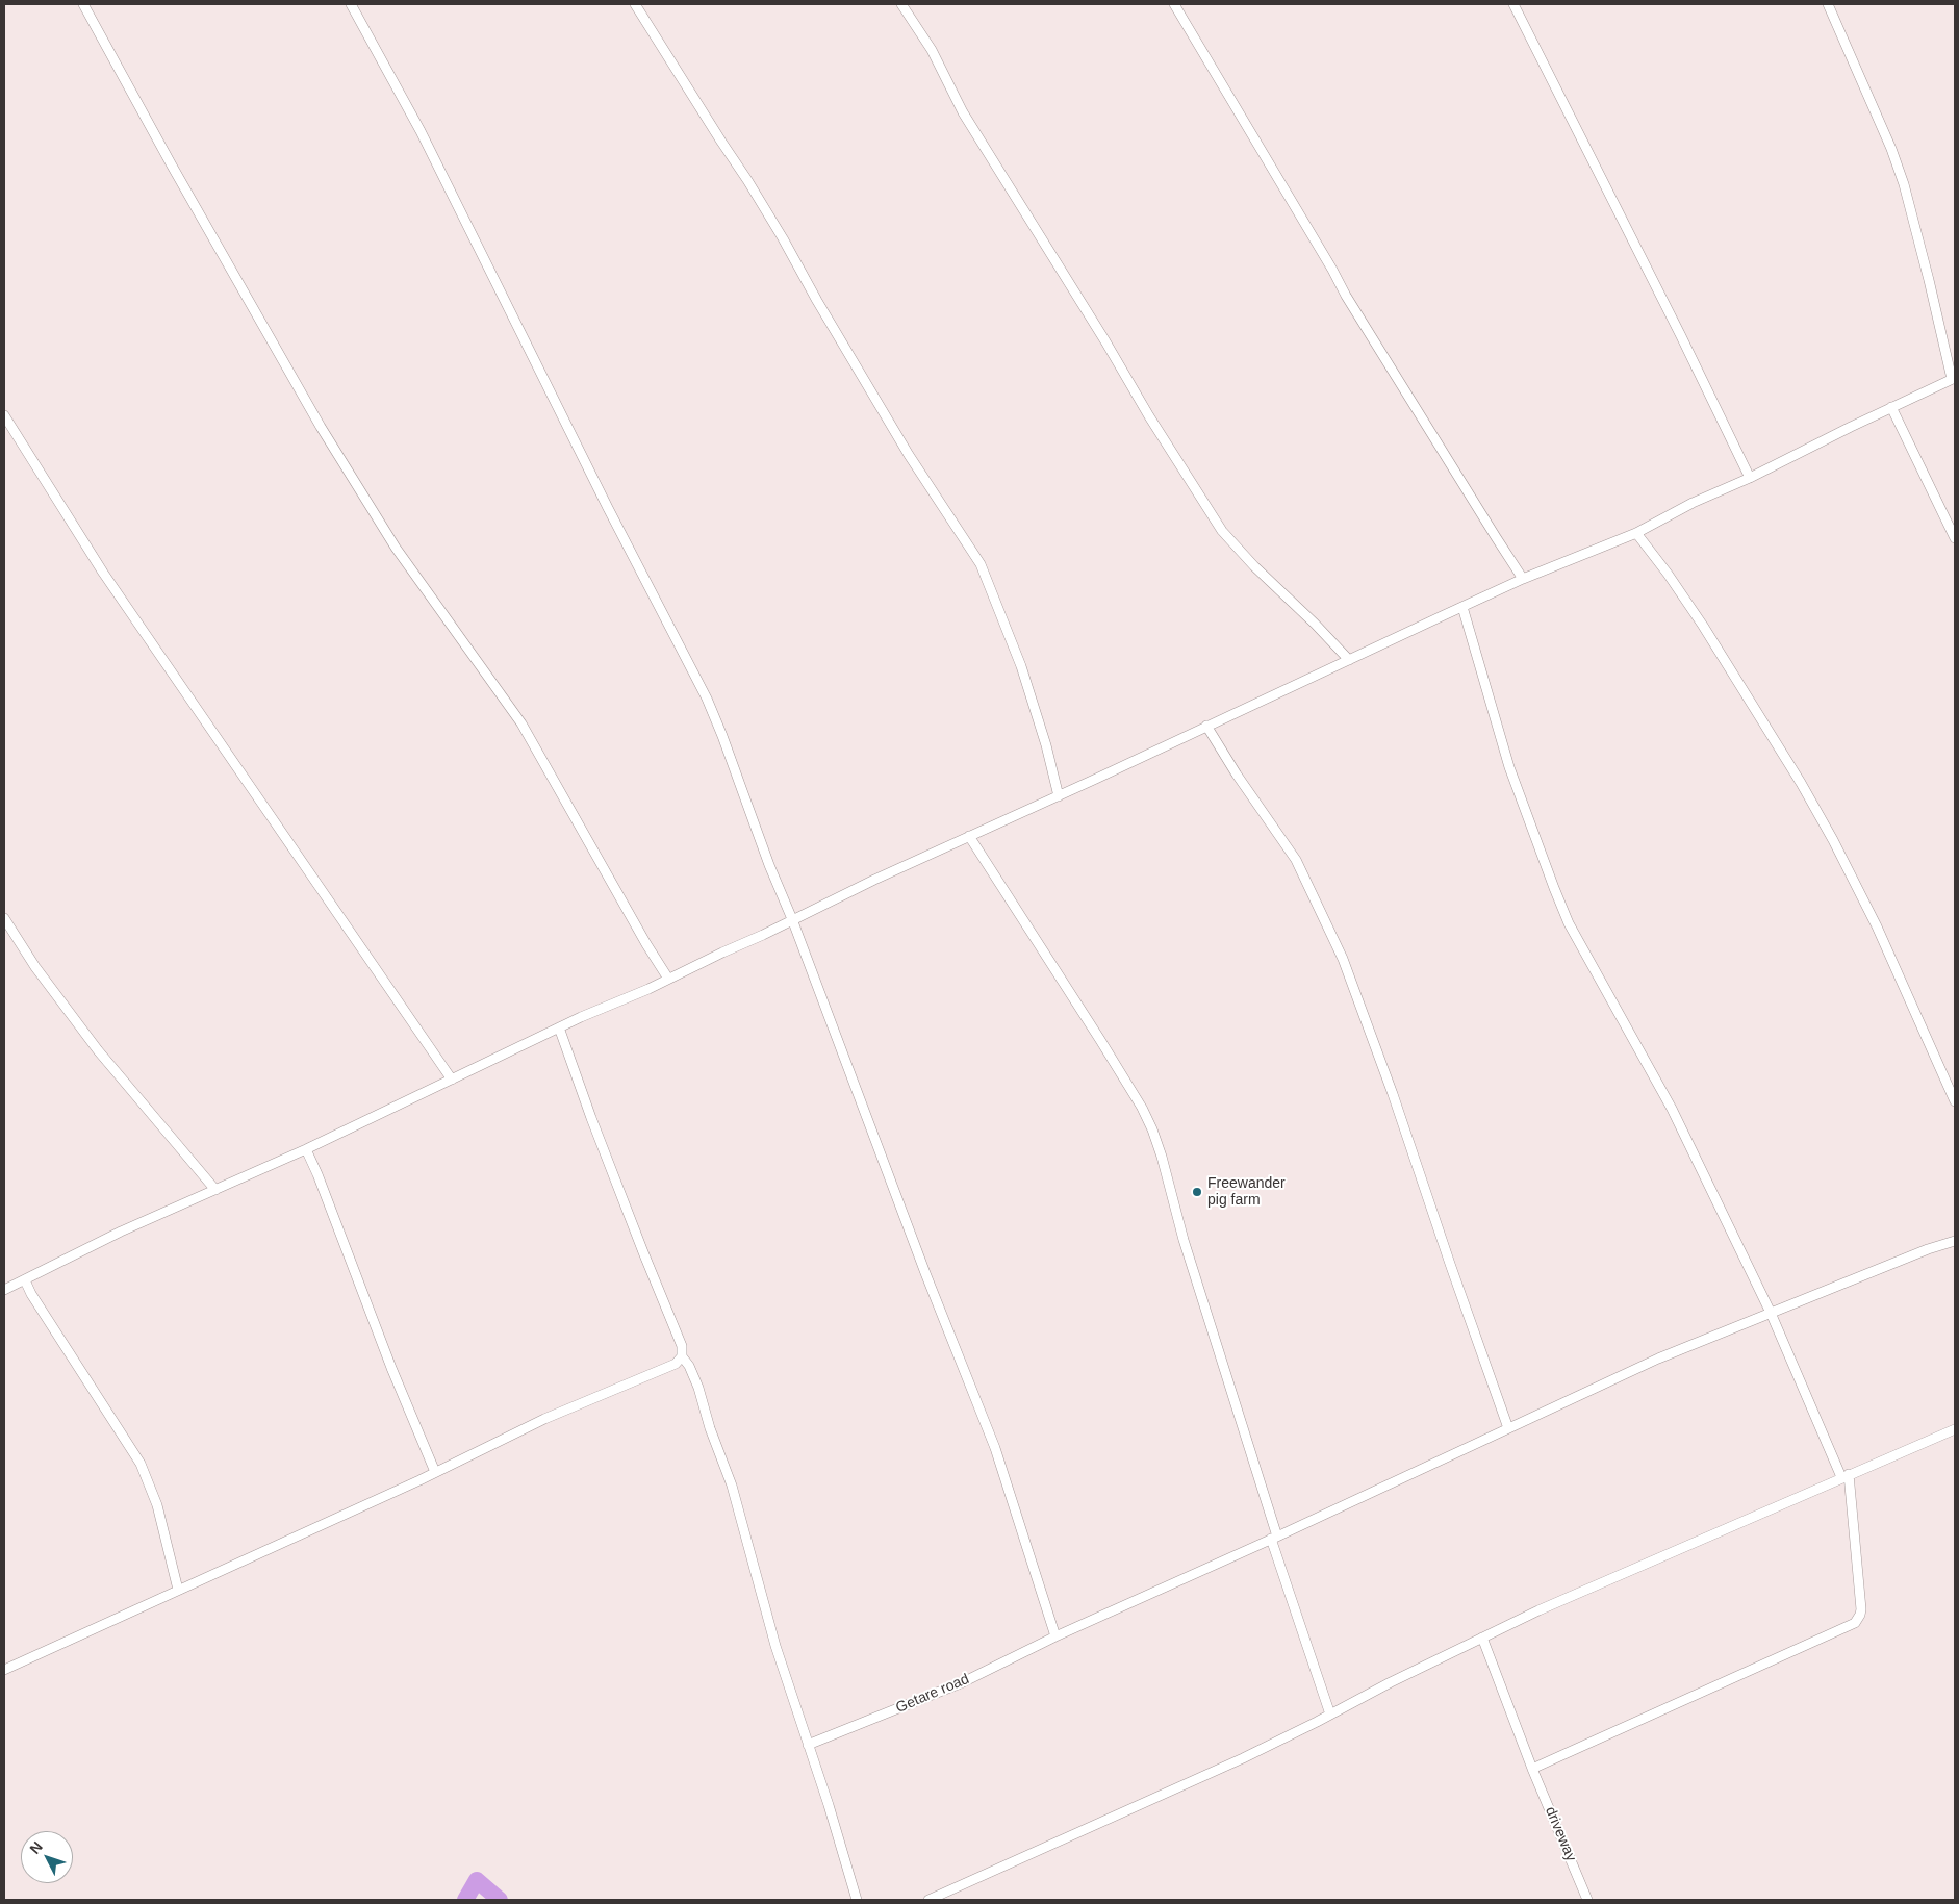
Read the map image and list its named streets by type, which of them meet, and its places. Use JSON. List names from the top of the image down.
{
  "streets": {
    "street": ["Getare road", "driveway"]
  },
  "places": ["Freewander pig farm"],
  "north": "top left"
}
